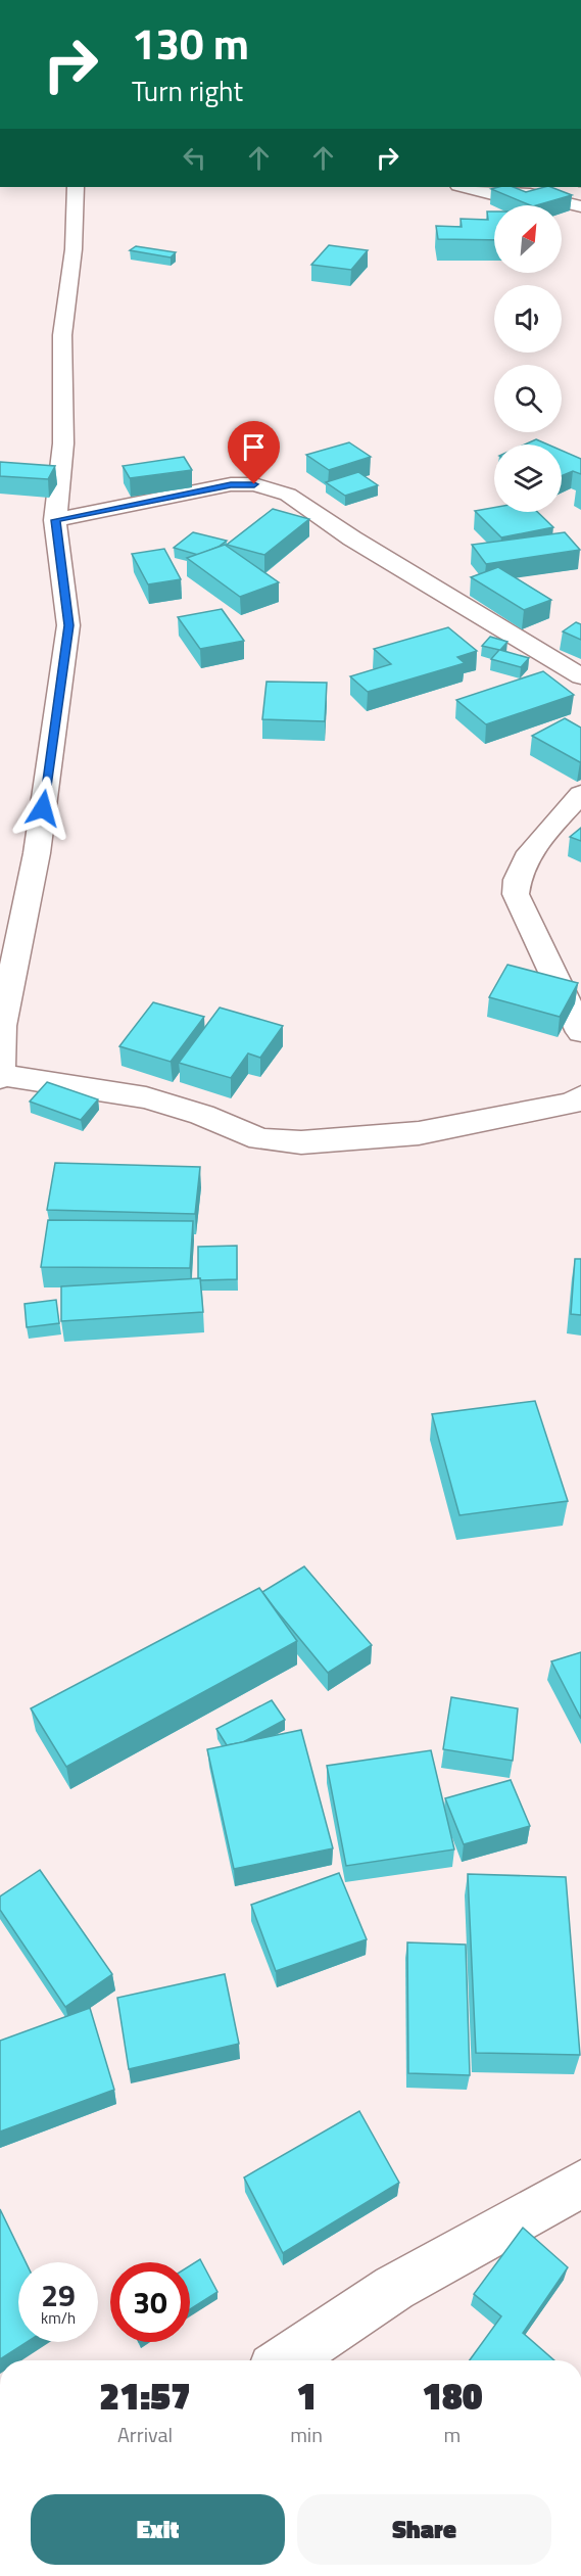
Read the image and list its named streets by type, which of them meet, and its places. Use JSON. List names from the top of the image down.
{
  "north": "top right",
  "page": {
    "turn": ["130 m", "Turn right"],
    "speed": "29 km/h",
    "limit": "30",
    "eta": [
      "21:57",
      "Arrival",
      "1",
      "min",
      "180",
      "m"
    ],
    "buttons": ["Exit", "Share"]
  }
}
